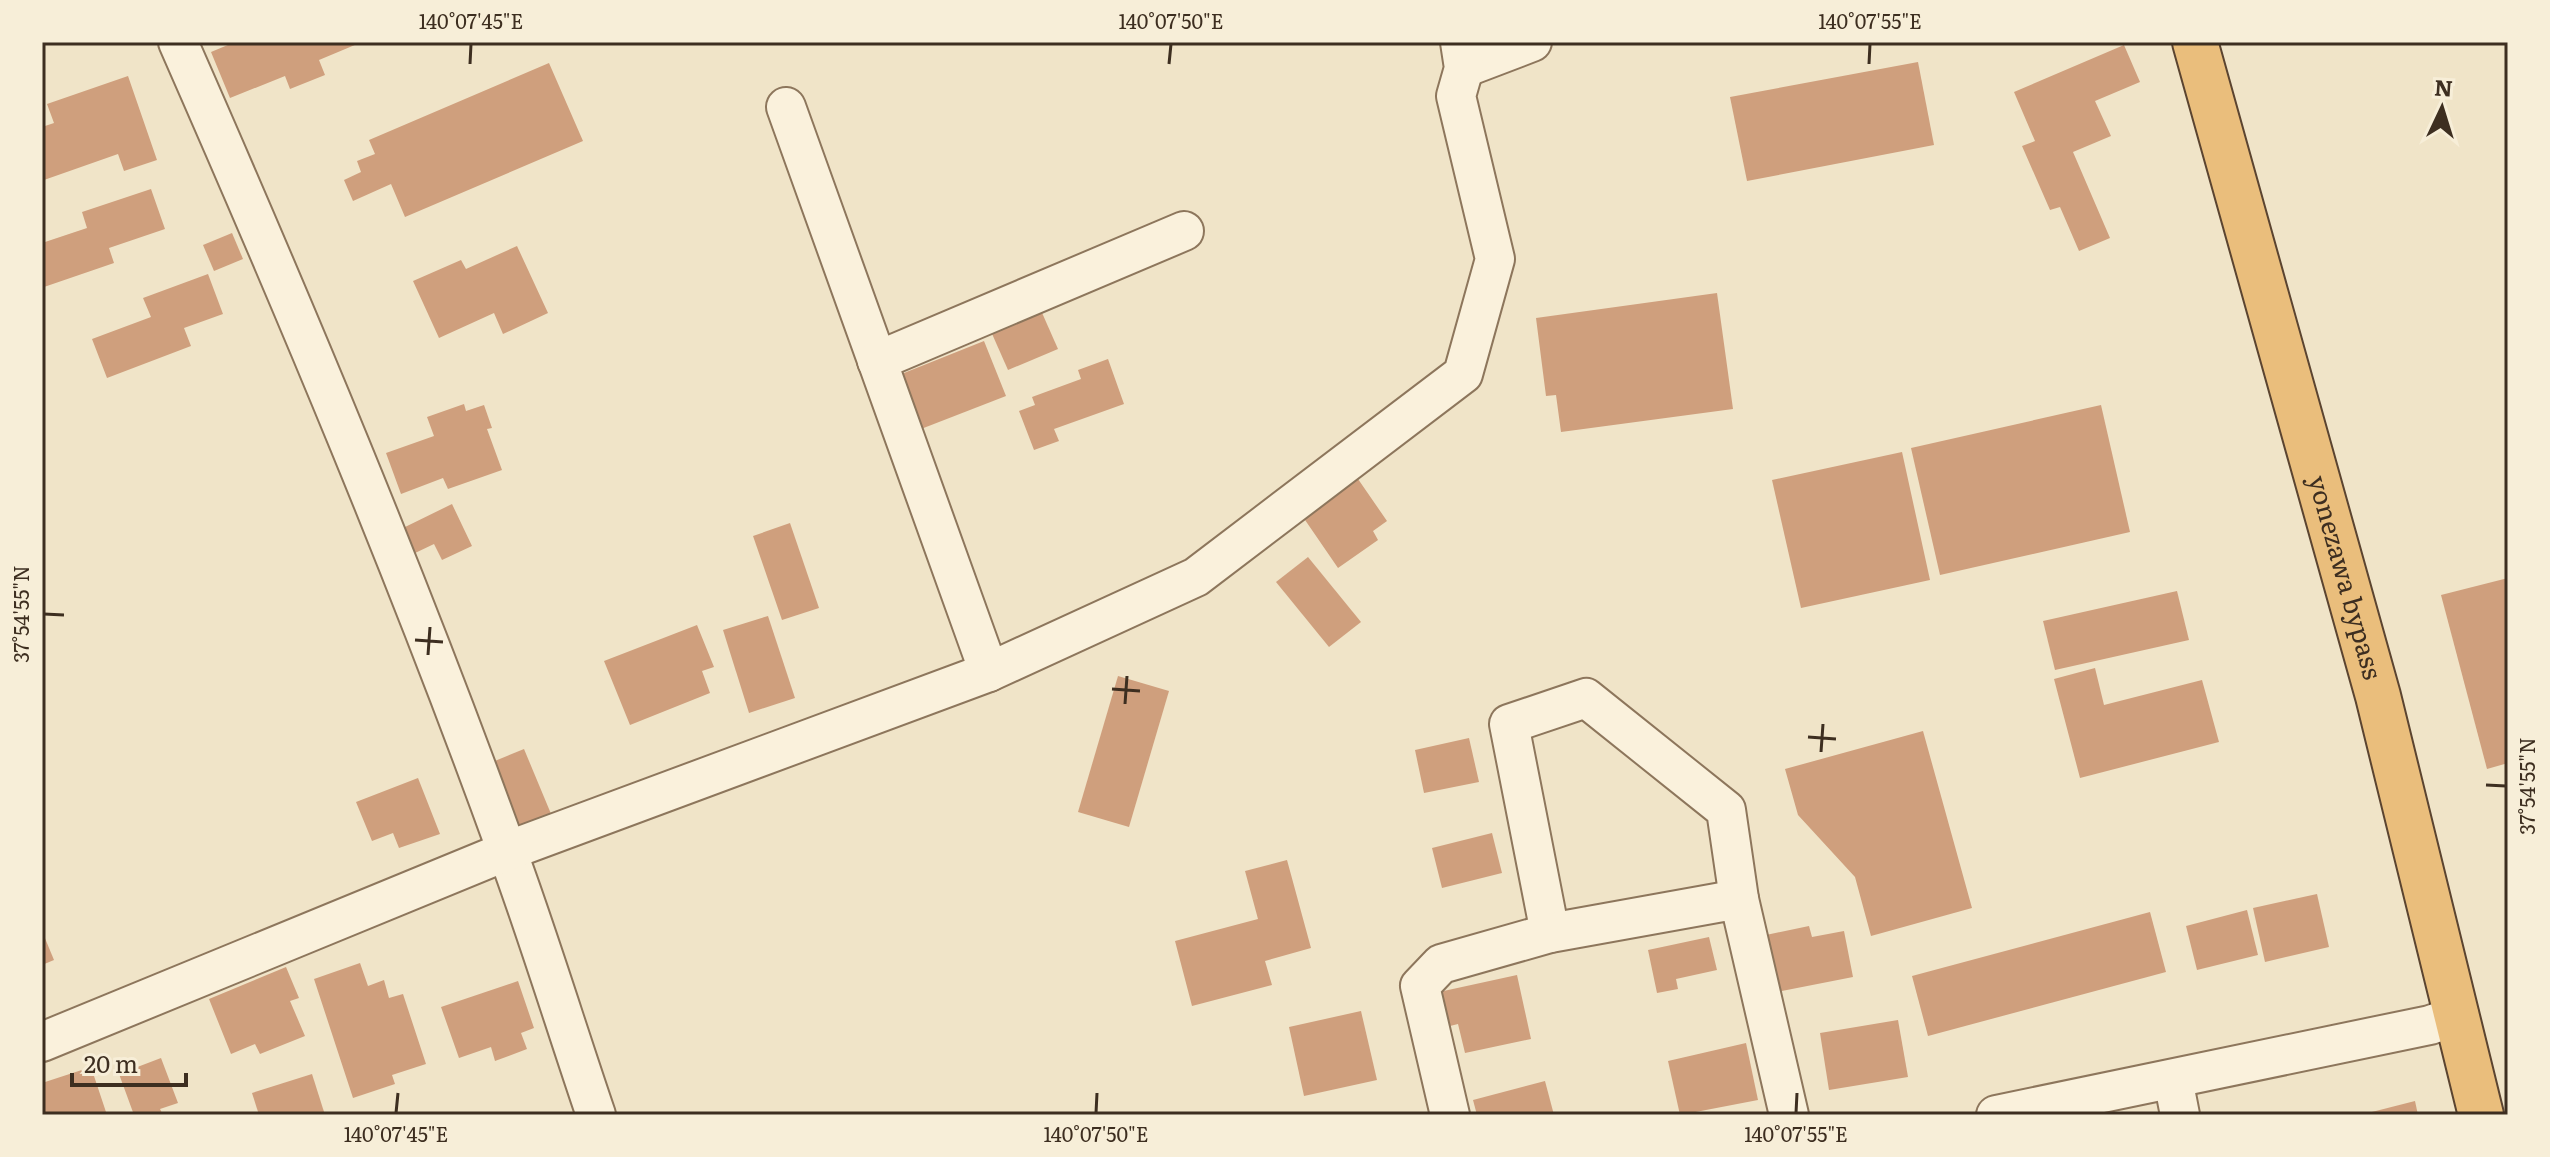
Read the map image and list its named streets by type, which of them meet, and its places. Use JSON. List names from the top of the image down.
{
  "streets": {
    "highway": ["yonezawa bypass"]
  },
  "scale_bar": "20 m",
  "north": "top",
  "coordinates": [
    "140°07'45\"E",
    "140°07'50\"E",
    "140°07'55\"E",
    "37°54'55\"N"
  ]
}
